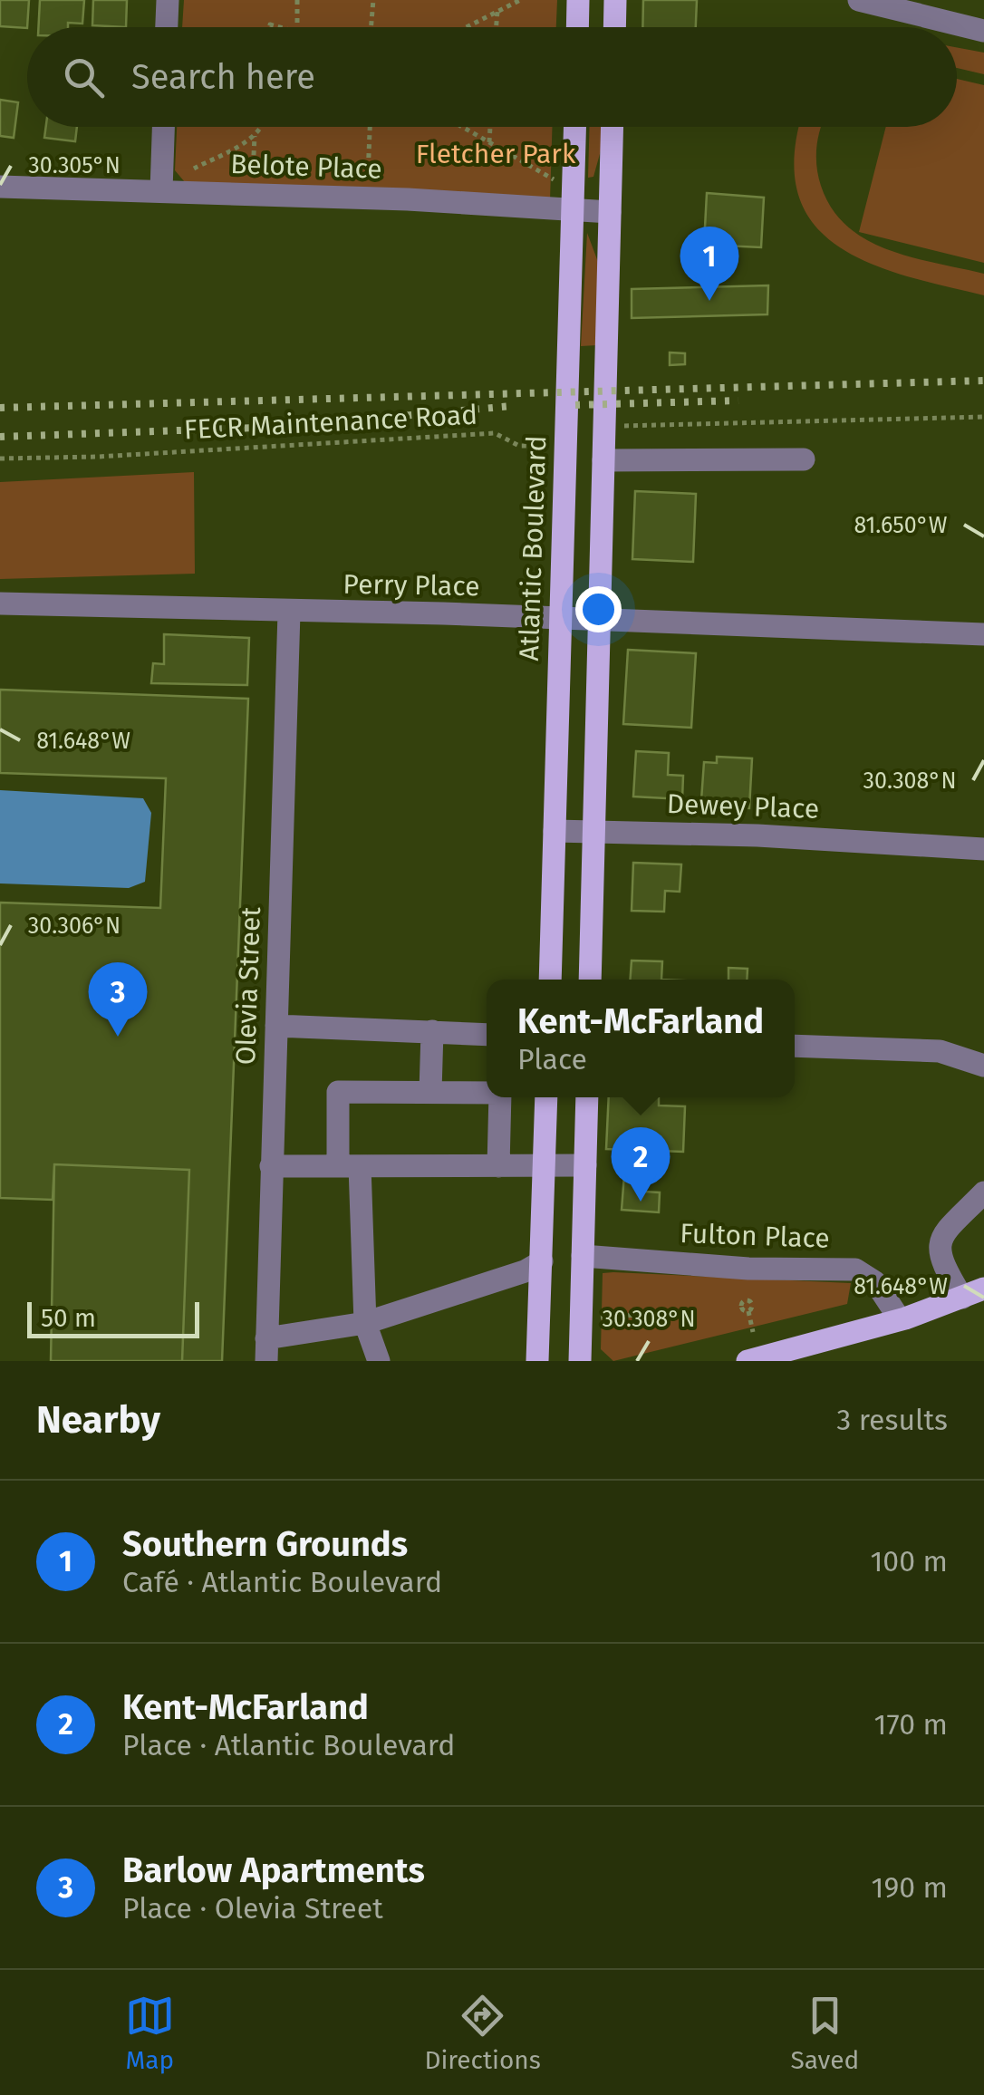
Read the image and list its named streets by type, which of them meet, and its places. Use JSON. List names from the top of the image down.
{
  "streets": {
    "main road": ["Atlantic Boulevard"],
    "street": [
      "Belote Place",
      "Perry Place",
      "Dewey Place",
      "Olevia Street",
      "Fulton Place"
    ],
    "path": ["FECR Maintenance Road"]
  },
  "crossings": [
    ["Belote Place", "Atlantic Boulevard"],
    ["FECR Maintenance Road", "Atlantic Boulevard"],
    ["Atlantic Boulevard", "Perry Place"],
    ["Atlantic Boulevard", "Dewey Place"],
    ["Perry Place", "Olevia Street"]
  ],
  "parks": ["Fletcher Park"],
  "scale_bar": "50 m",
  "page": {
    "search": "Search here",
    "pins": ["1", "3", "2"],
    "popup": ["Kent-McFarland", "Place"],
    "scale": "50 m",
    "heading": ["Nearby", "3 results"],
    "list": [
      {
        "mark": "1",
        "name": "Southern Grounds",
        "note": "Café · Atlantic Boulevard",
        "value": "100 m"
      },
      {
        "mark": "2",
        "name": "Kent-McFarland",
        "note": "Place · Atlantic Boulevard",
        "value": "170 m"
      },
      {
        "mark": "3",
        "name": "Barlow Apartments",
        "note": "Place · Olevia Street",
        "value": "190 m"
      }
    ],
    "nav": ["Map", "Directions", "Saved"]
  },
  "coordinates": [
    "30.305°N",
    "81.650°W",
    "81.648°W",
    "30.308°N",
    "30.306°N"
  ]
}
